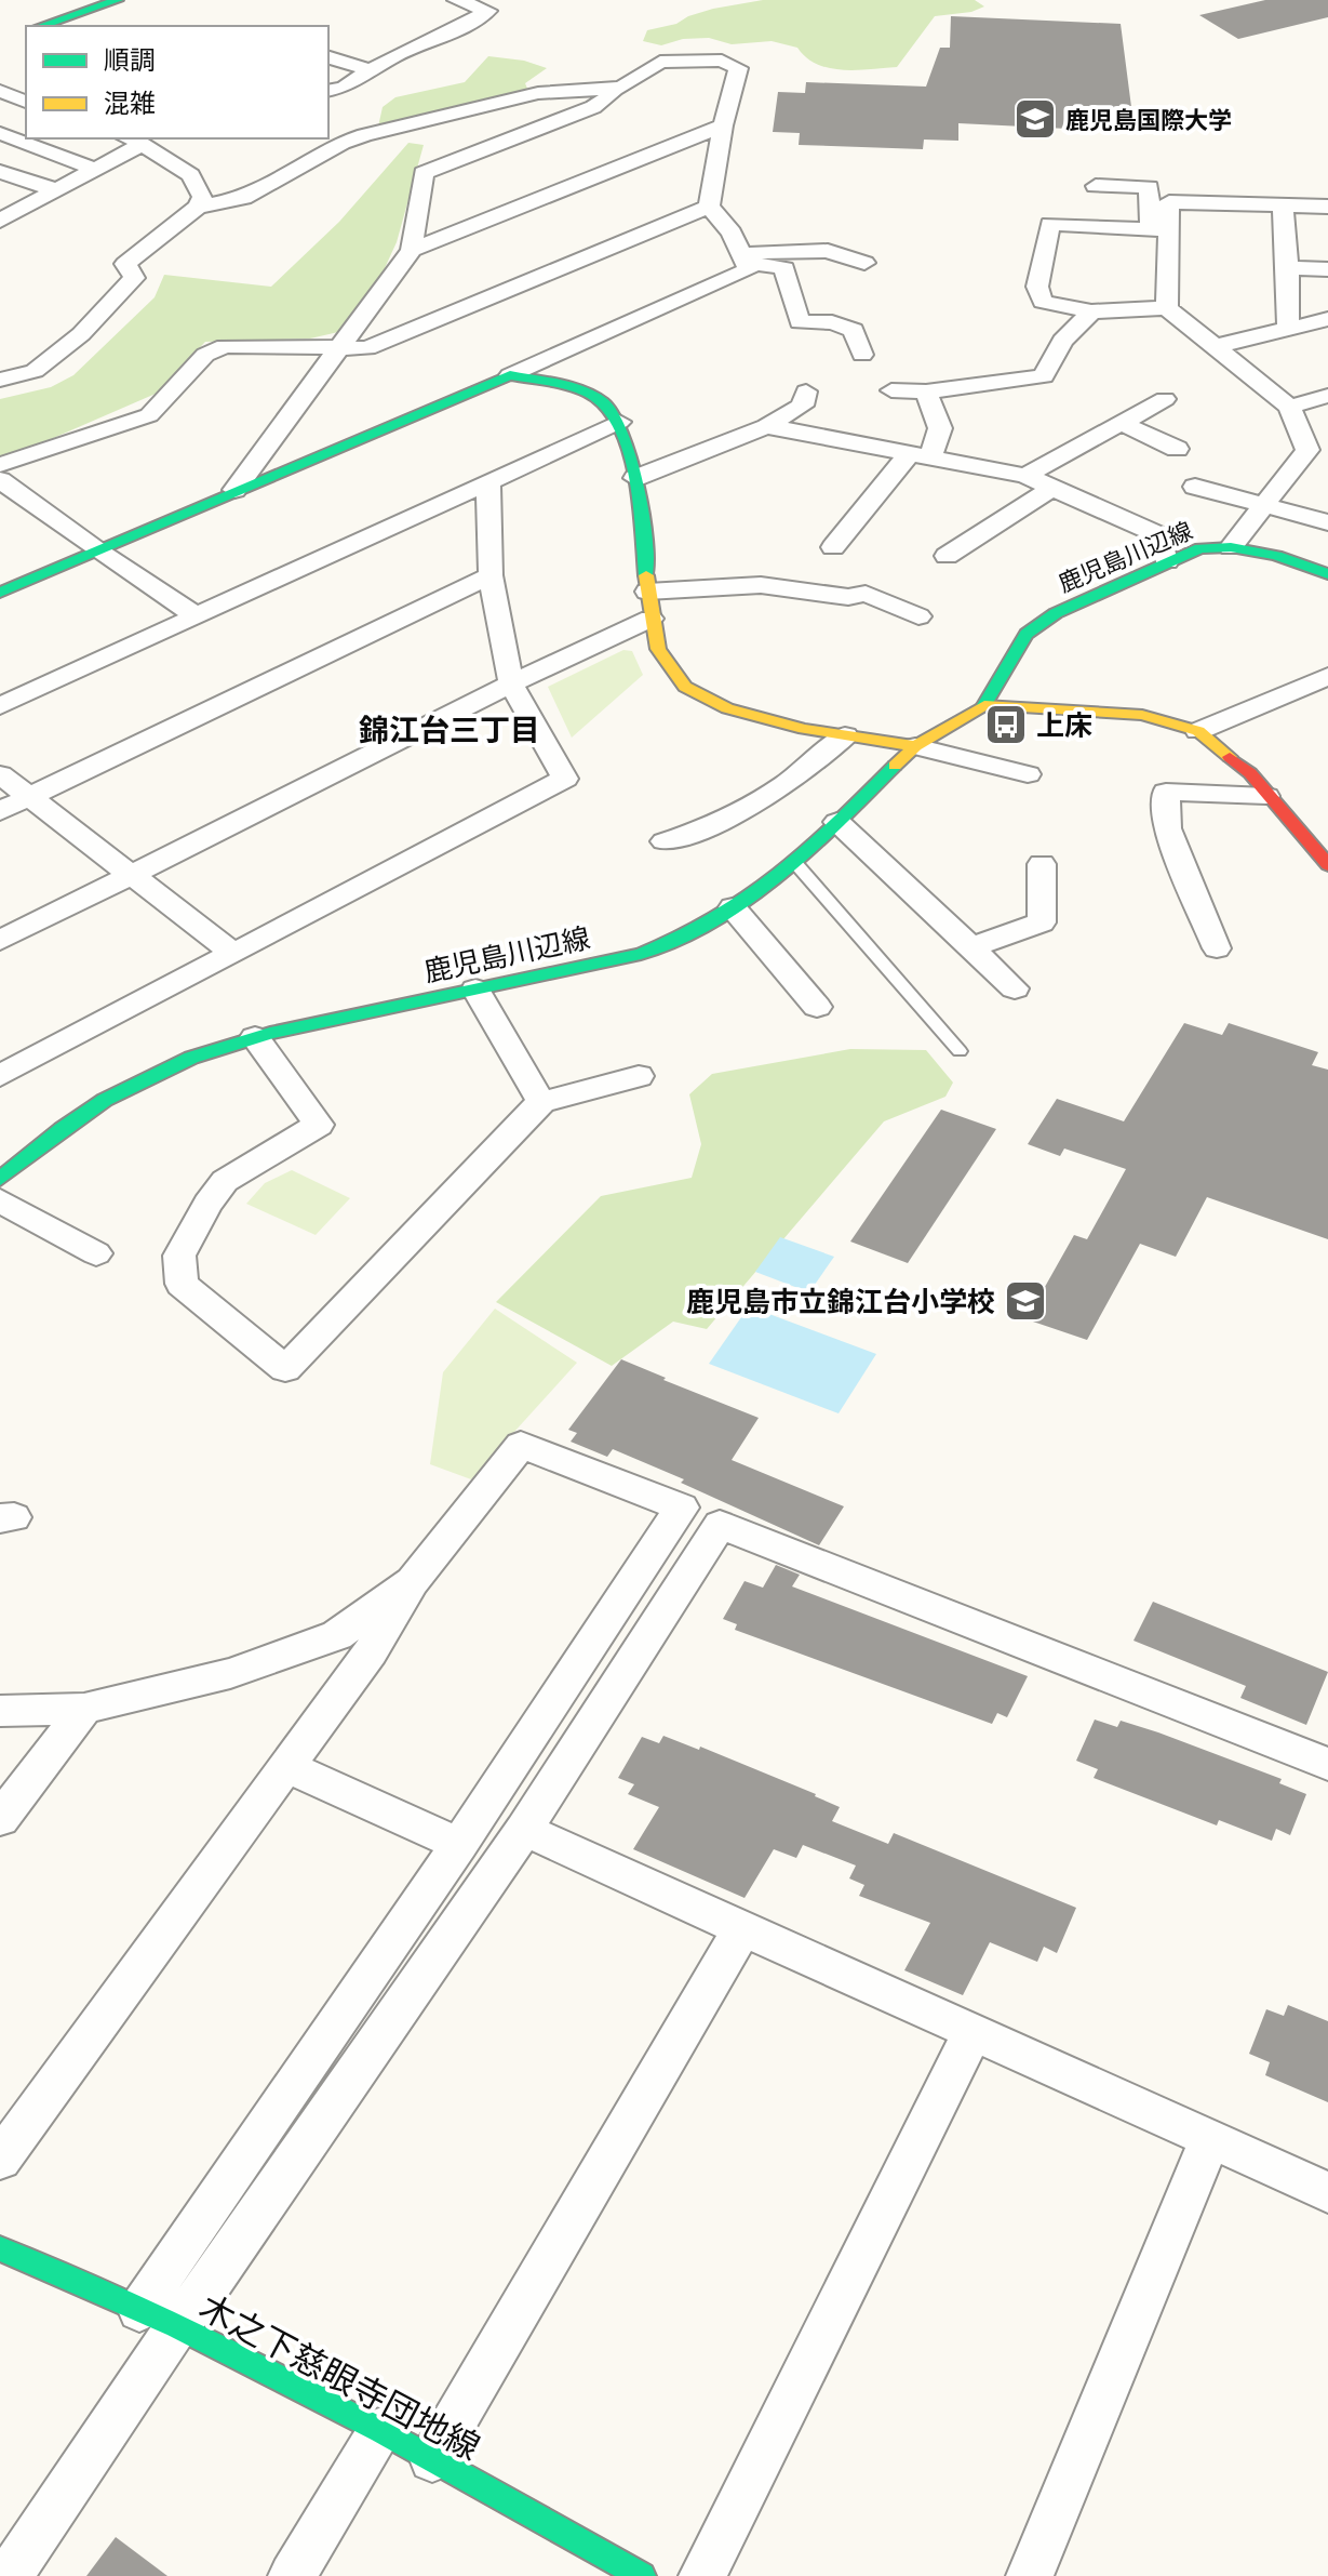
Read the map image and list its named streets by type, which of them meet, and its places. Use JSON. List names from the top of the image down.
{
  "streets": {
    "street": ["鹿児島川辺線", "木之下慈眼寺団地線"]
  },
  "districts": ["錦江台三丁目"],
  "places": {
    "school or university": ["鹿児島国際大学", "鹿児島市立錦江台小学校"],
    "bus stop": ["上床"]
  },
  "legend": ["順調", "混雑"]
}
